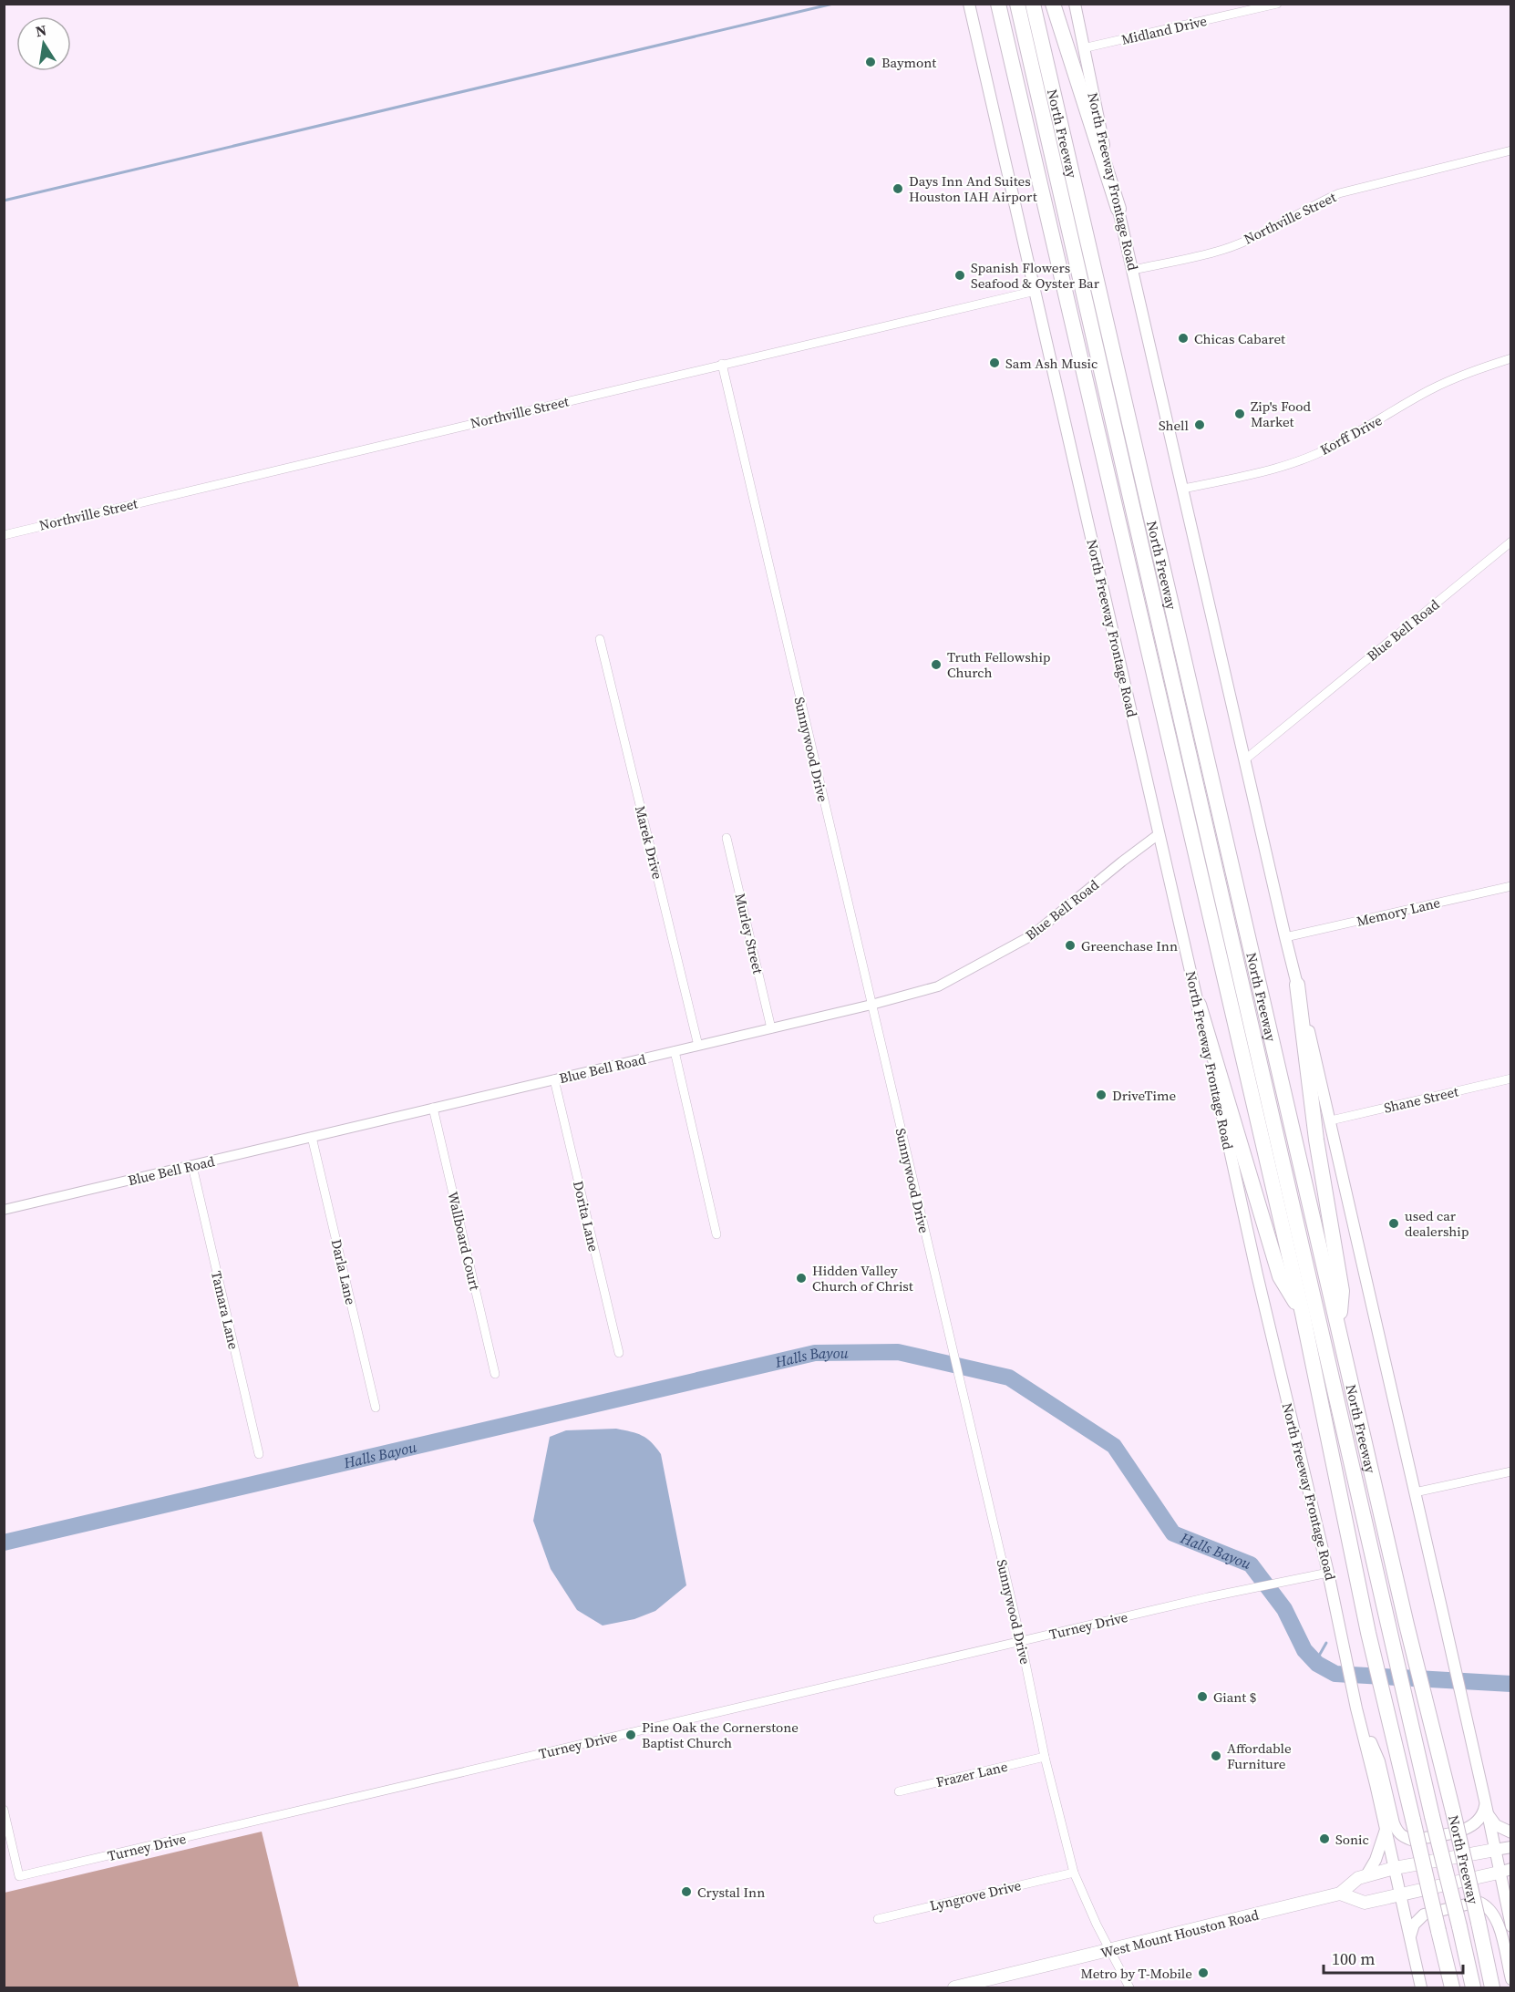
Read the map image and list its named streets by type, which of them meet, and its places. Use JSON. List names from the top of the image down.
{
  "streets": {
    "highway": ["North Freeway"],
    "main road": ["North Freeway Frontage Road", "West Mount Houston Road"],
    "street": [
      "Midland Drive",
      "Northville Street",
      "Korff Drive",
      "Blue Bell Road",
      "Sunnywood Drive",
      "Marek Drive",
      "Memory Lane",
      "Murley Street",
      "Shane Street",
      "Dorita Lane",
      "Wallboard Court",
      "Darla Lane",
      "Tamara Lane",
      "Turney Drive",
      "Frazer Lane",
      "Lyngrove Drive"
    ]
  },
  "crossings": [
    ["Midland Drive", "North Freeway Frontage Road"],
    ["North Freeway Frontage Road", "Northville Street"],
    ["North Freeway Frontage Road", "Korff Drive"],
    ["North Freeway Frontage Road", "Blue Bell Road"],
    ["North Freeway Frontage Road", "Memory Lane"],
    ["North Freeway Frontage Road", "Shane Street"],
    ["North Freeway Frontage Road", "Turney Drive"],
    ["North Freeway Frontage Road", "West Mount Houston Road"],
    ["Northville Street", "Sunnywood Drive"],
    ["Blue Bell Road", "Sunnywood Drive"],
    ["Blue Bell Road", "Marek Drive"],
    ["Blue Bell Road", "Murley Street"],
    ["Blue Bell Road", "Dorita Lane"],
    ["Blue Bell Road", "Wallboard Court"],
    ["Blue Bell Road", "Darla Lane"],
    ["Blue Bell Road", "Tamara Lane"],
    ["Sunnywood Drive", "Turney Drive"],
    ["Sunnywood Drive", "Frazer Lane"],
    ["Sunnywood Drive", "Lyngrove Drive"],
    ["Sunnywood Drive", "West Mount Houston Road"]
  ],
  "water": ["Halls Bayou"],
  "places": [
    "Baymont",
    "Days Inn And Suites Houston IAH Airport",
    "Spanish Flowers Seafood & Oyster Bar",
    "Chicas Cabaret",
    "Sam Ash Music",
    "Zip's Food Market",
    "Shell",
    "Truth Fellowship Church",
    "Greenchase Inn",
    "DriveTime",
    "used car dealership",
    "Hidden Valley Church of Christ",
    "Giant $",
    "Pine Oak the Cornerstone Baptist Church",
    "Affordable Furniture",
    "Sonic",
    "Crystal Inn",
    "Metro by T-Mobile"
  ],
  "scale_bar": "100 m",
  "north": "top"
}
